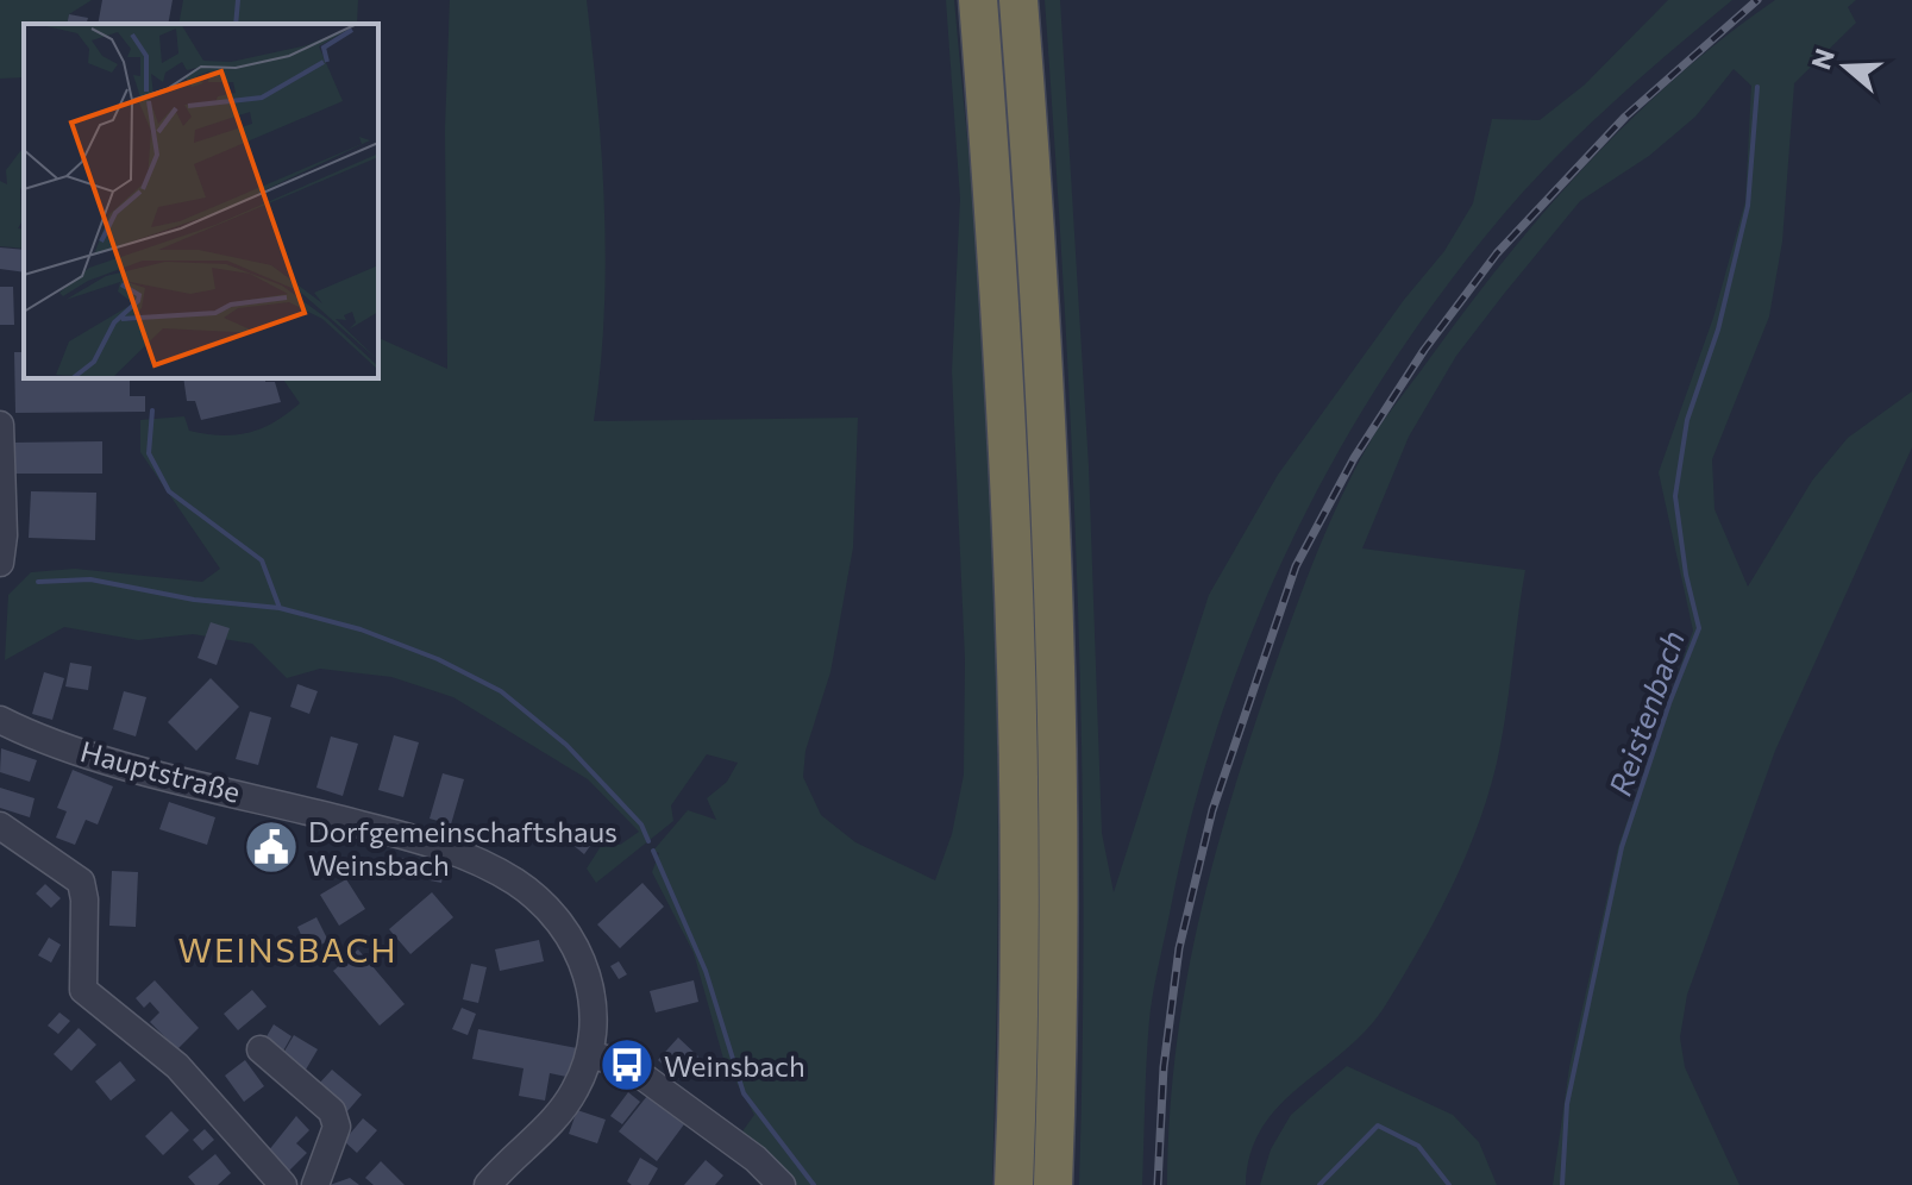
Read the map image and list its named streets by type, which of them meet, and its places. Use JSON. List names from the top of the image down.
{
  "streets": {
    "street": ["Hauptstraße"]
  },
  "districts": ["WEINSBACH"],
  "water": ["Reistenbach"],
  "places": {
    "public building": ["Dorfgemeinschaftshaus Weinsbach"],
    "bus stop": ["Weinsbach"]
  },
  "north": "left"
}
